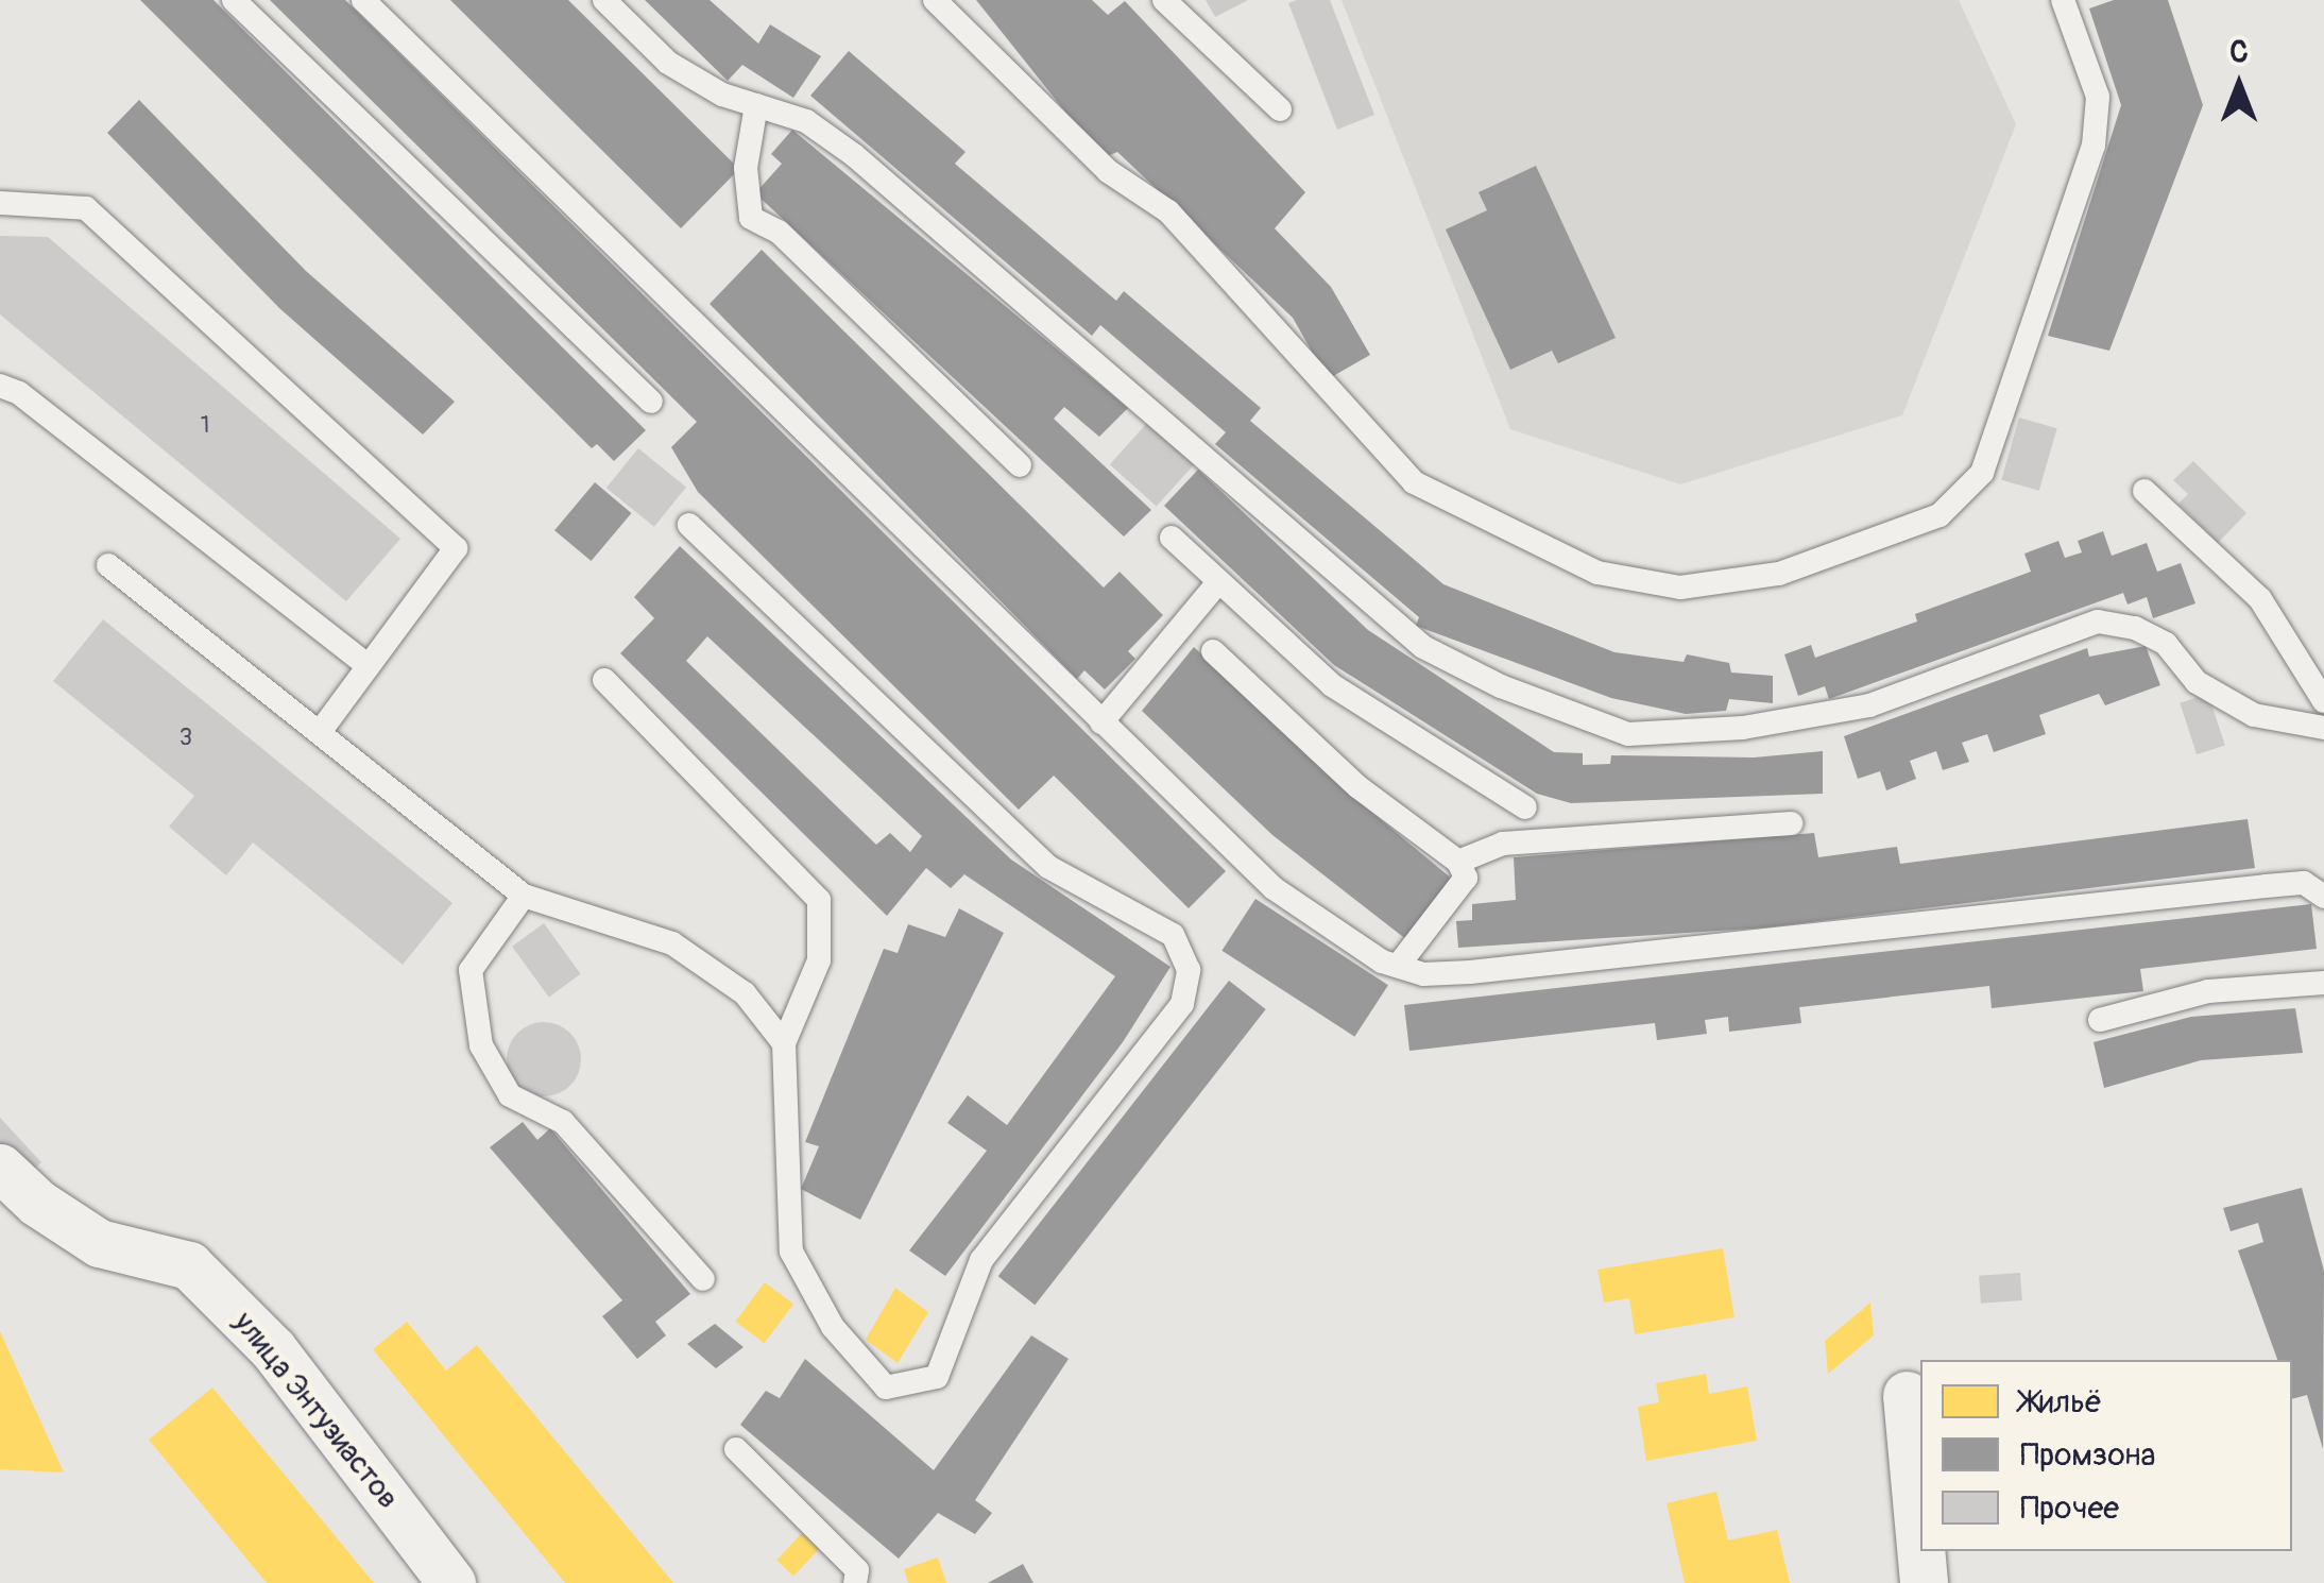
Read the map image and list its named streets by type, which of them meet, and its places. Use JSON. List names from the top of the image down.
{
  "streets": {
    "street": ["улица Энтузиастов"]
  },
  "house_numbers": ["1", "3"],
  "legend": ["Жильё", "Промзона", "Прочее"],
  "north": "top"
}
